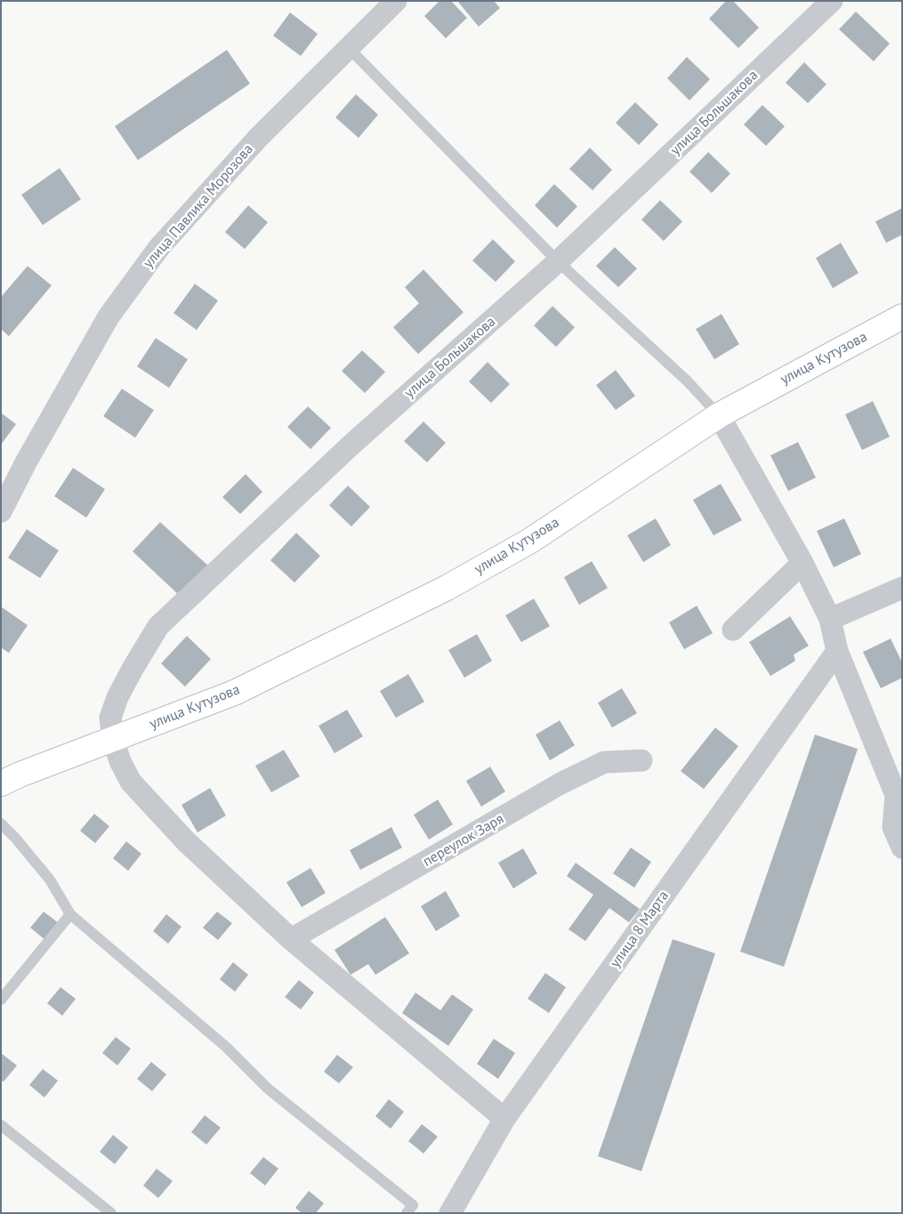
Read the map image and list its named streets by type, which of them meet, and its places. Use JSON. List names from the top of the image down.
{
  "streets": {
    "main road": ["улица Кутузова"],
    "street": [
      "улица Большакова",
      "улица Павлика Морозова",
      "переулок Заря",
      "улица 8 Марта"
    ]
  },
  "crossings": [
    ["улица Большакова", "улица Кутузова"]
  ]
}
